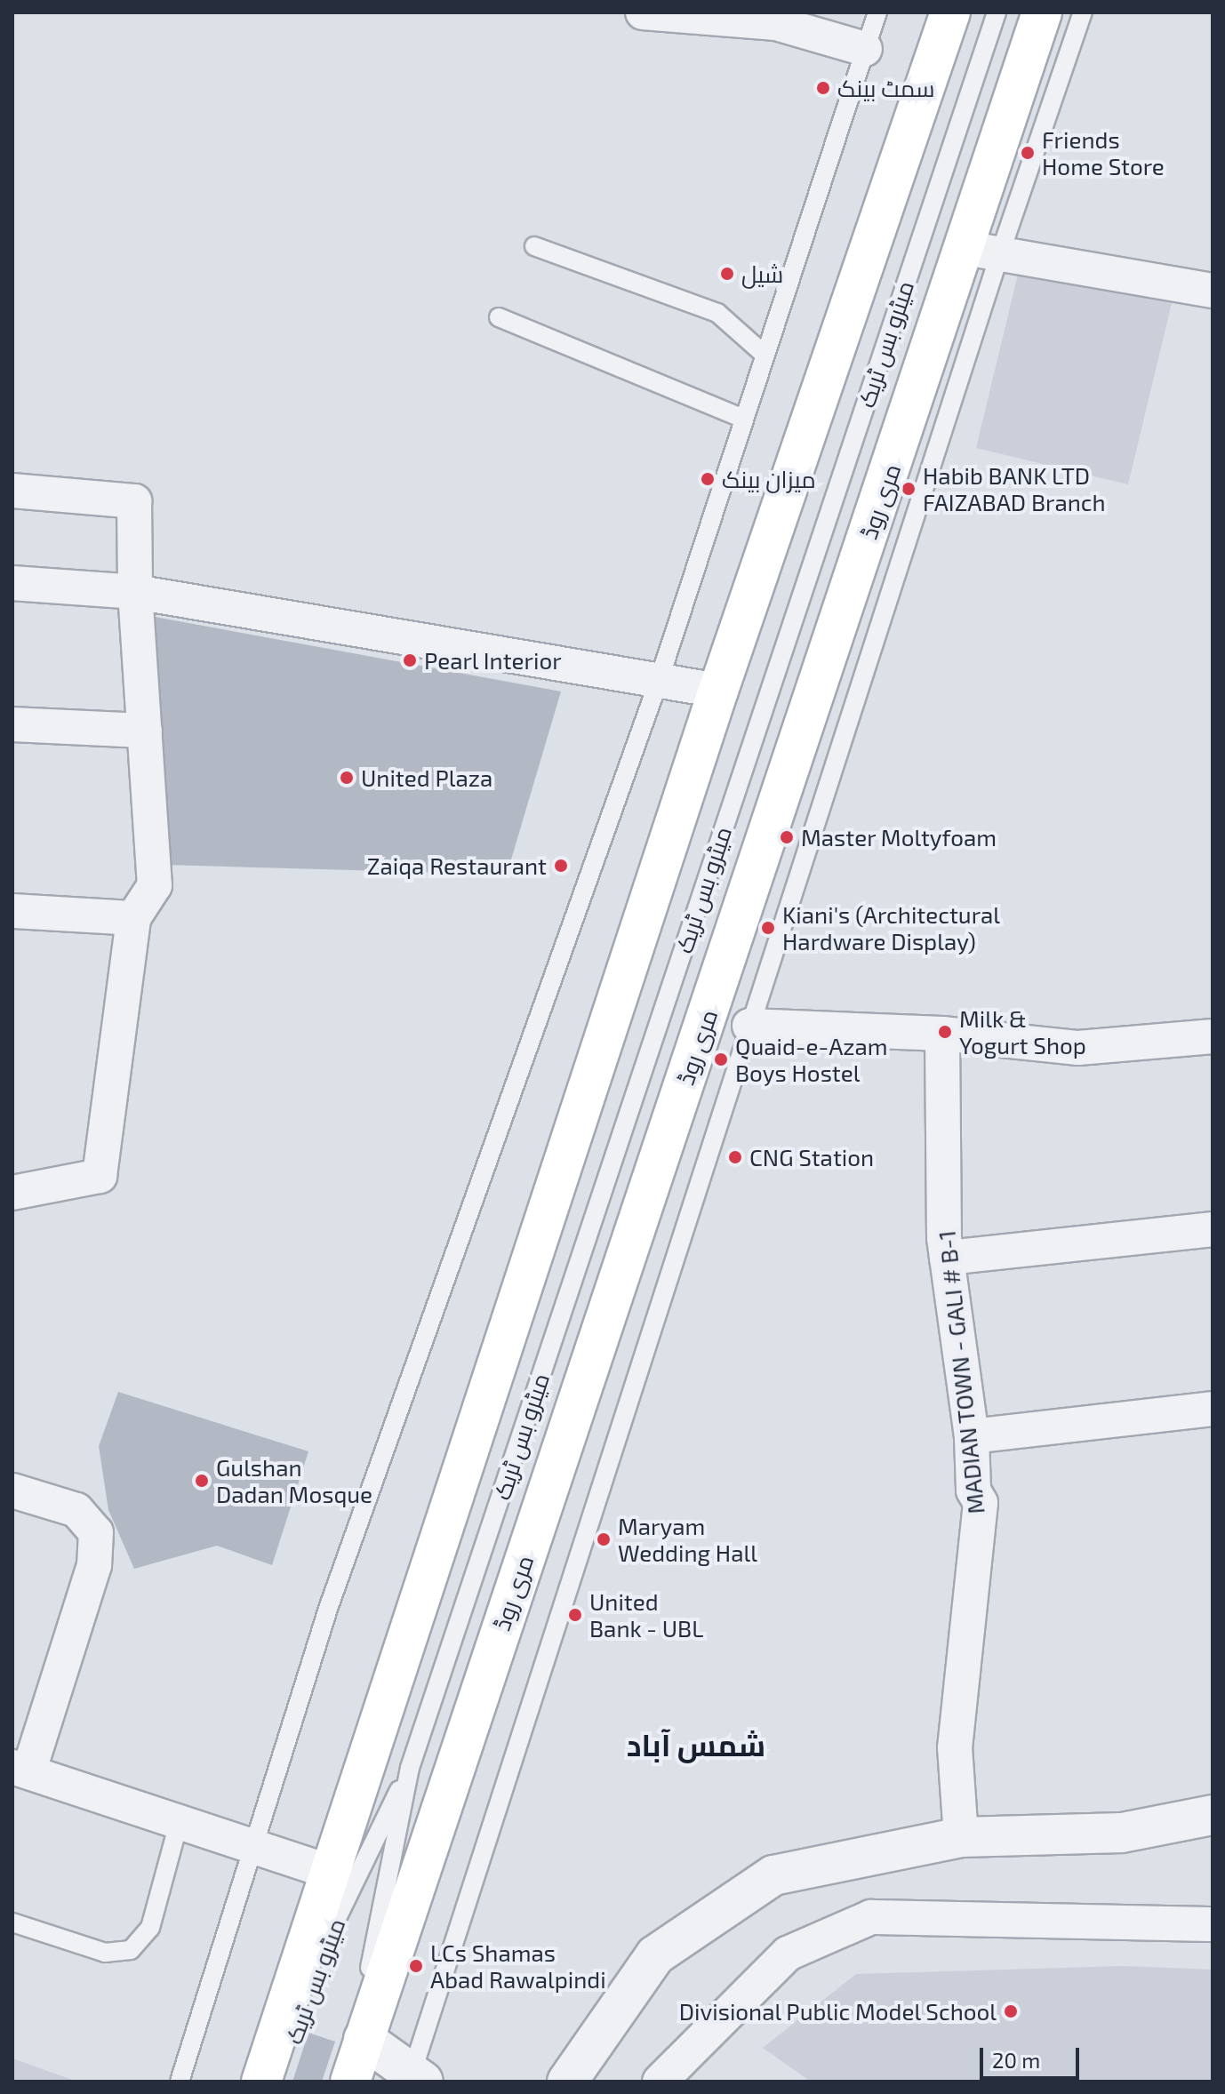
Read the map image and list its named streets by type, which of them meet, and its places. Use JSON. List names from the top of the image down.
{
  "streets": {
    "main road": ["مری روڈ"],
    "street": ["MADIAN TOWN - GALI # B-1"],
    "lane": ["میٹرو بس ٹریک"]
  },
  "districts": ["شمس آباد"],
  "places": [
    "سمٹ بینک",
    "Friends Home Store",
    "شیل",
    "میزان بینک",
    "Habib BANK LTD FAIZABAD Branch",
    "Pearl Interior",
    "United Plaza",
    "Master Moltyfoam",
    "Zaiqa Restaurant",
    "Kiani's (Architectural Hardware Display)",
    "Milk & Yogurt Shop",
    "Quaid-e-Azam Boys Hostel",
    "CNG Station",
    "Gulshan Dadan Mosque",
    "Maryam Wedding Hall",
    "United Bank - UBL",
    "LCs Shamas Abad Rawalpindi",
    "Divisional Public Model School"
  ],
  "scale_bar": "20 m"
}
